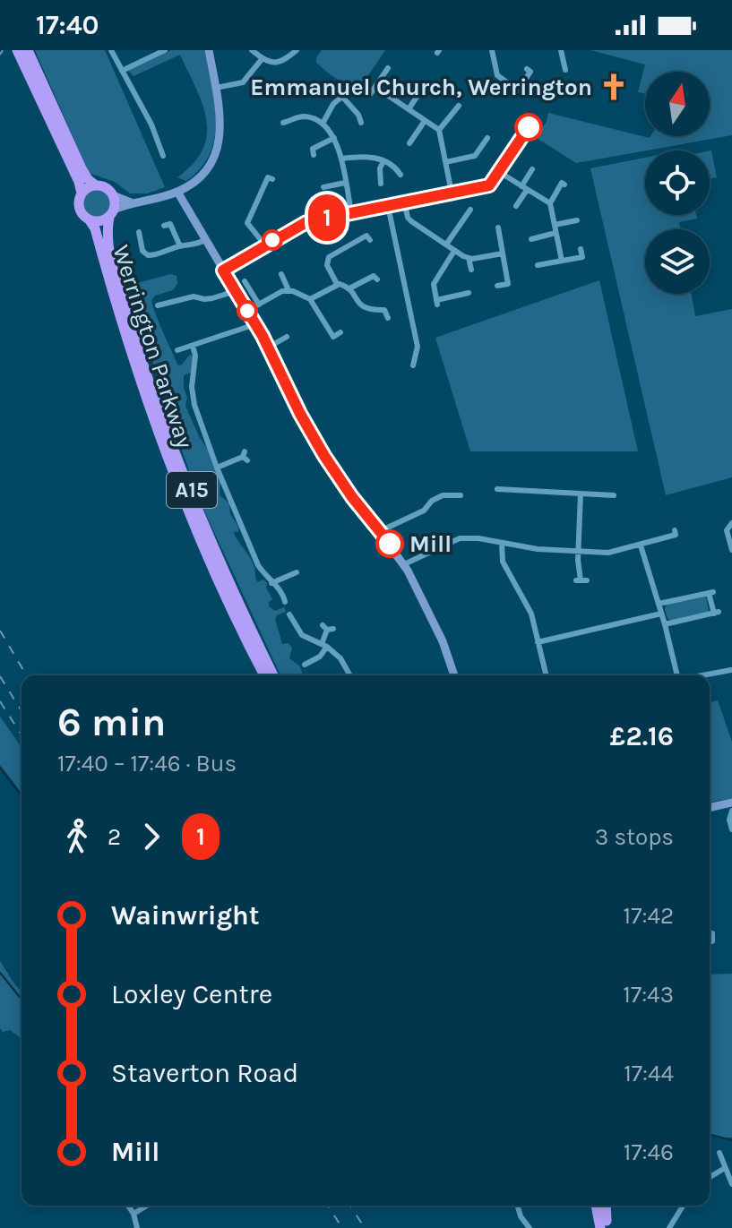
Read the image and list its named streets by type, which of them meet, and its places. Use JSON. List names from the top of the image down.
{
  "streets": {
    "highway": ["Werrington Parkway", "A15"]
  },
  "places": {
    "church": ["Emmanuel Church, Werrington"],
    "other": ["Mill"]
  },
  "lines": ["bus line 1"],
  "north": "top",
  "page": {
    "status": "17:40",
    "on_map": "1",
    "heading": ["6 min", "17:40 – 17:46 · Bus", "£2.16"],
    "legs": ["2", "1", "3 stops"],
    "list": [
      {
        "name": "Wainwright",
        "value": "17:42"
      },
      {
        "name": "Loxley Centre",
        "value": "17:43"
      },
      {
        "name": "Staverton Road",
        "value": "17:44"
      },
      {
        "name": "Mill",
        "value": "17:46"
      }
    ]
  }
}
